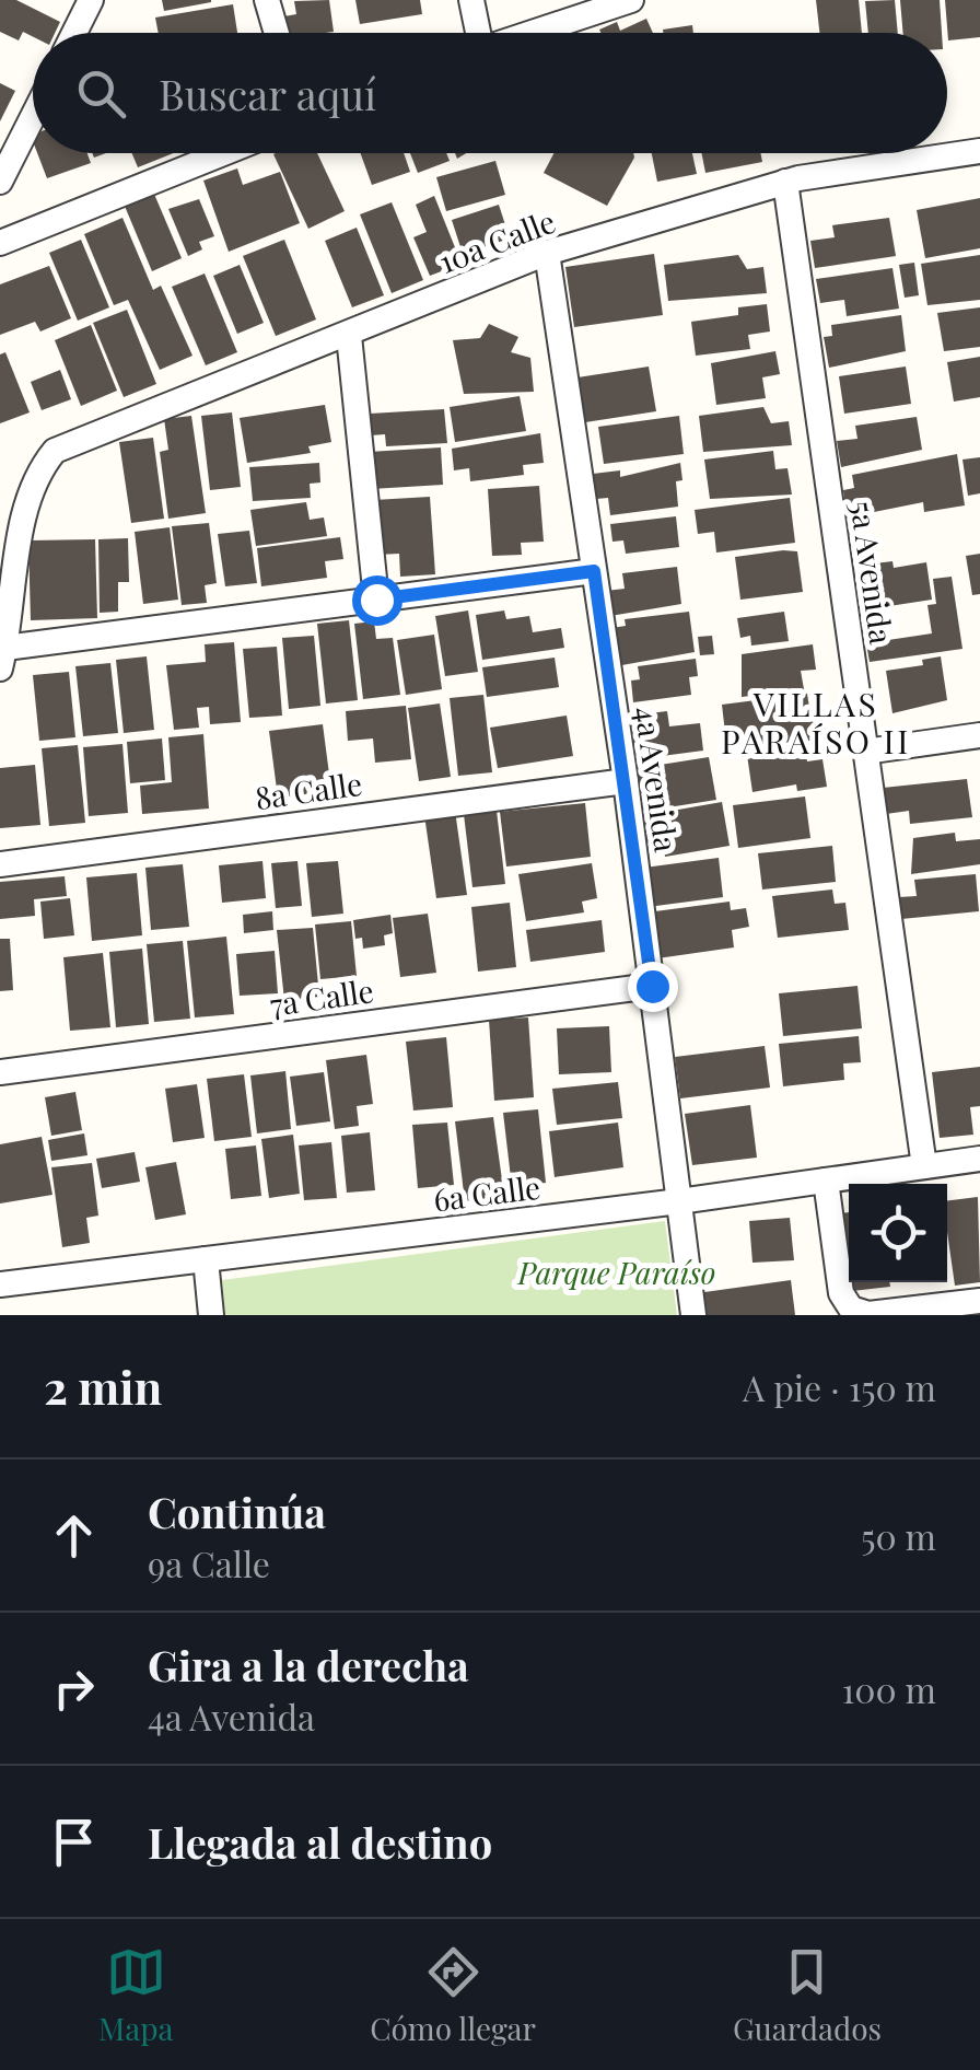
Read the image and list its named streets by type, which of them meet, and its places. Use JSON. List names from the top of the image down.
{
  "streets": {
    "street": [
      "10a Calle",
      "5a Avenida",
      "4a Avenida",
      "8a Calle",
      "7a Calle",
      "6a Calle"
    ]
  },
  "crossings": [
    ["10a Calle", "5a Avenida"],
    ["10a Calle", "4a Avenida"],
    ["5a Avenida", "6a Calle"],
    ["4a Avenida", "8a Calle"],
    ["4a Avenida", "7a Calle"],
    ["4a Avenida", "6a Calle"]
  ],
  "districts": ["VILLAS PARAÍSO II"],
  "parks": ["Parque Paraíso"],
  "page": {
    "search": "Buscar aquí",
    "heading": ["2 min", "A pie · 150 m"],
    "list": [
      ["Continúa", "9a Calle", "50 m"],
      ["Gira a la derecha", "4a Avenida", "100 m"],
      "Llegada al destino"
    ],
    "nav": ["Mapa", "Cómo llegar", "Guardados"]
  }
}
